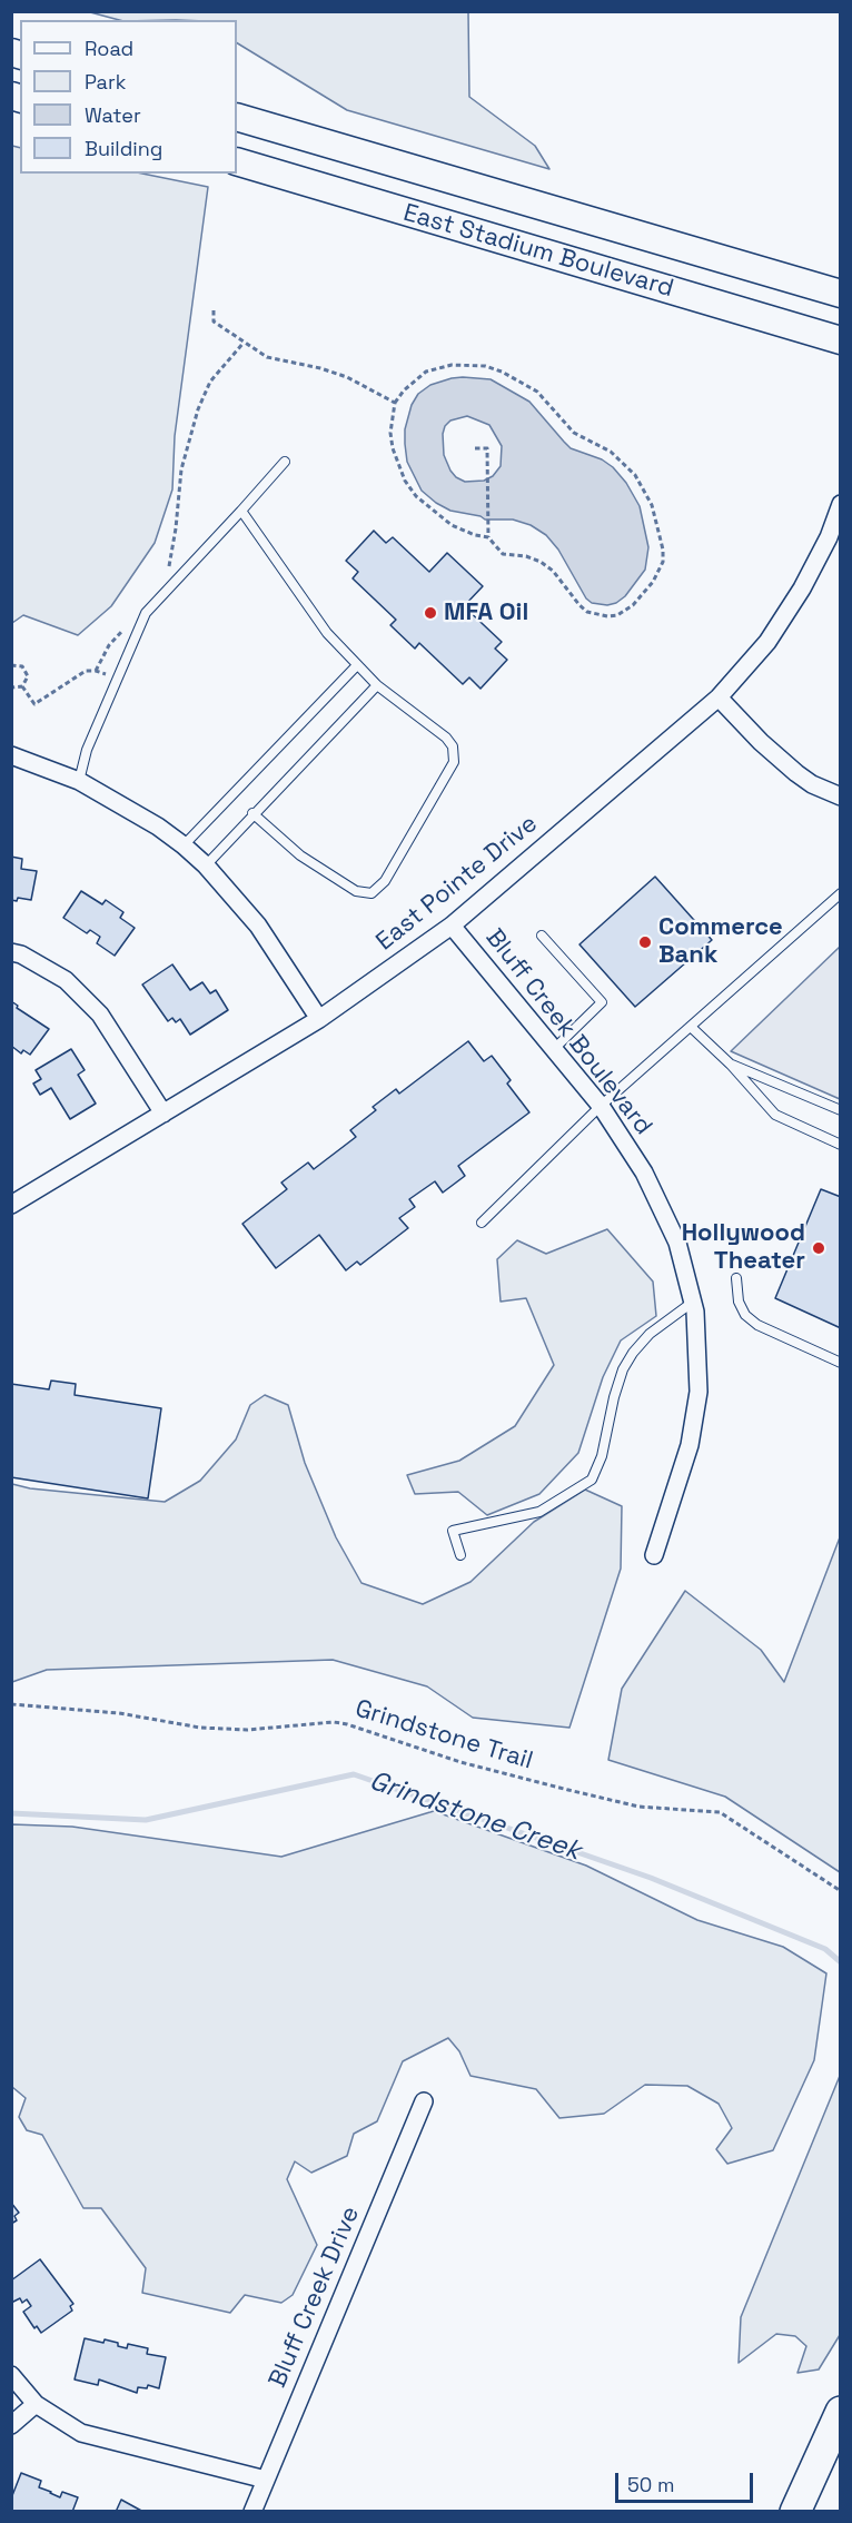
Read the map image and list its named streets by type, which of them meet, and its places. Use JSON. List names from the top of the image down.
{
  "streets": {
    "main road": ["East Stadium Boulevard"],
    "street": ["East Pointe Drive", "Bluff Creek Boulevard", "Bluff Creek Drive"],
    "path": ["Grindstone Trail"]
  },
  "crossings": [
    ["East Pointe Drive", "Bluff Creek Boulevard"]
  ],
  "water": ["Grindstone Creek"],
  "places": ["MFA Oil", "Commerce Bank", "Hollywood Theater"],
  "legend": [
    "Road",
    "Park",
    "Water",
    "Building"
  ],
  "scale_bar": "50 m"
}
